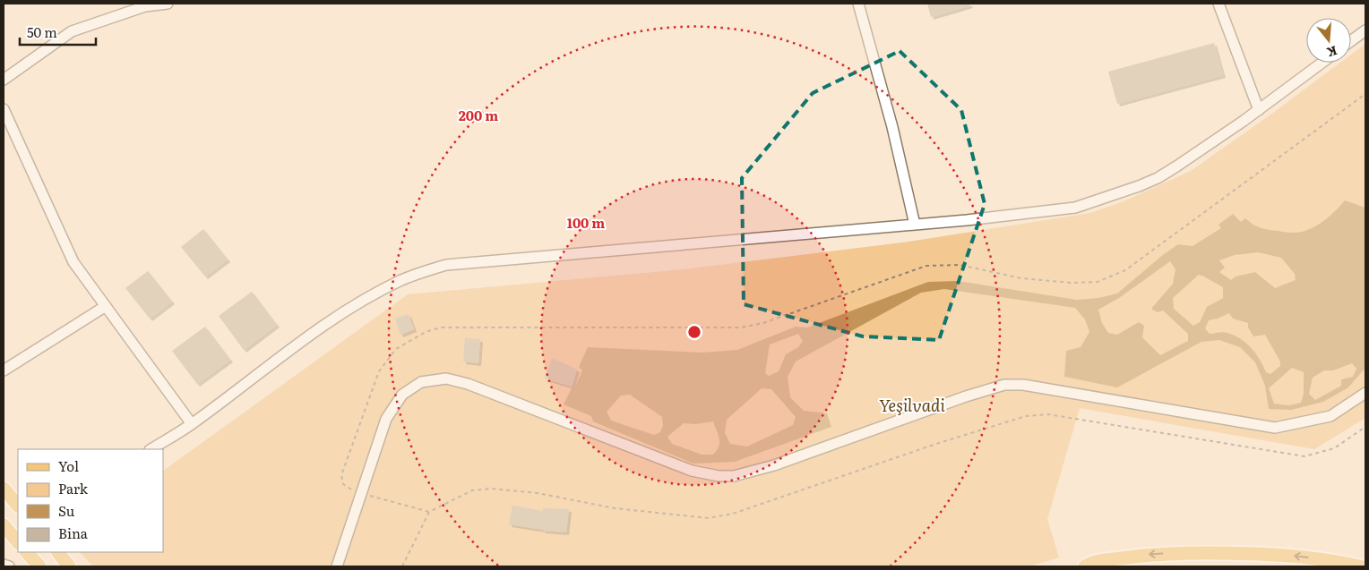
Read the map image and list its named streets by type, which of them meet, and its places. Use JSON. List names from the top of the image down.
{
  "parks": ["Yeşilvadi"],
  "legend": [
    "Yol",
    "Park",
    "Su",
    "Bina"
  ],
  "scale_bar": "50 m",
  "north": "bottom",
  "rings": ["200 m", "100 m"]
}
